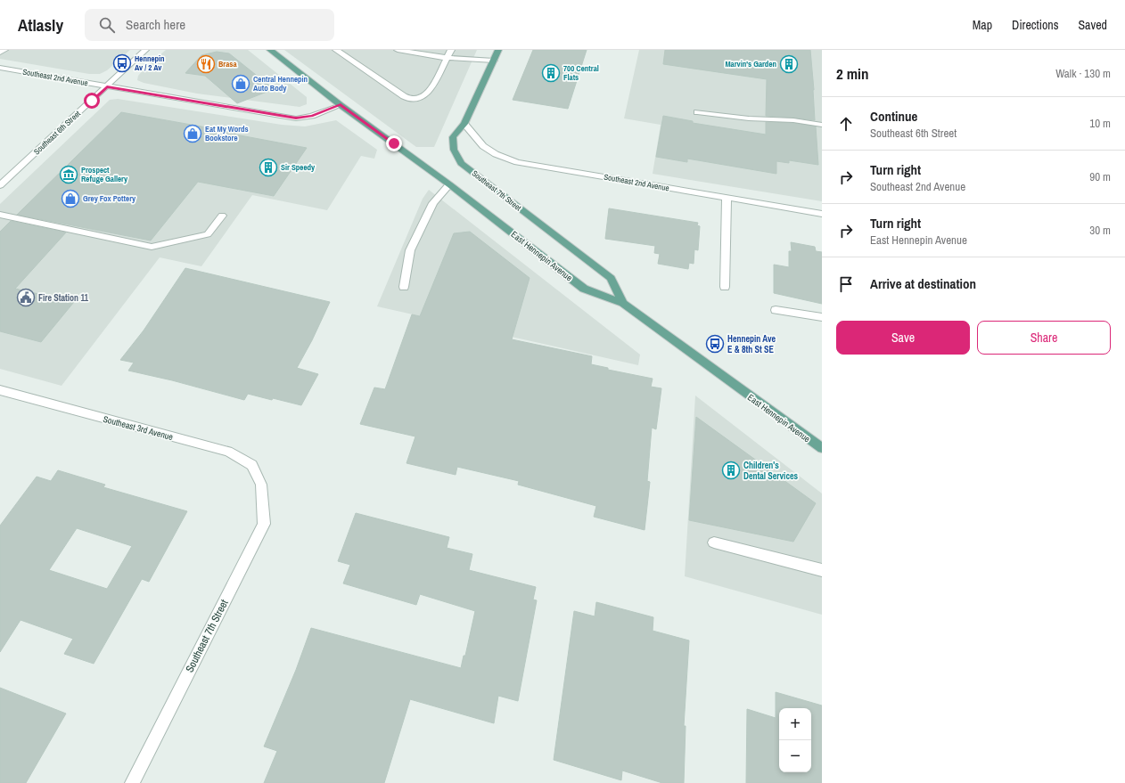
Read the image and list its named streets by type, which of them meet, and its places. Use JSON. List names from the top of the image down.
{
  "streets": {
    "main road": ["Southeast 7th Street", "East Hennepin Avenue"],
    "street": ["Southeast 2nd Avenue", "Southeast 6th Street", "Southeast 3rd Avenue"]
  },
  "crossings": [
    ["Southeast 2nd Avenue", "Southeast 6th Street"],
    ["Southeast 2nd Avenue", "Southeast 7th Street"],
    ["Southeast 2nd Avenue", "East Hennepin Avenue"],
    ["Southeast 7th Street", "East Hennepin Avenue"],
    ["Southeast 7th Street", "Southeast 3rd Avenue"]
  ],
  "places": {
    "bus stop": ["Hennepin Av / 2 Av", "Hennepin Ave E & 8th St SE"],
    "restaurant": ["Brasa"],
    "building": [
      "Marvin's Garden",
      "700 Central Flats",
      "Sir Speedy",
      "Children's Dental Services"
    ],
    "shop": ["Central Hennepin Auto Body", "Eat My Words Bookstore", "Grey Fox Pottery"],
    "museum": ["Prospect Refuge Gallery"],
    "public building": ["Fire Station 11"]
  },
  "page": {
    "header": "Atlasly",
    "search": "Search here",
    "nav": ["Map", "Directions", "Saved"],
    "heading": ["2 min", "Walk · 130 m"],
    "list": [
      ["Continue", "Southeast 6th Street", "10 m"],
      ["Turn right", "Southeast 2nd Avenue", "90 m"],
      ["Turn right", "East Hennepin Avenue", "30 m"],
      "Arrive at destination"
    ],
    "buttons": ["Save", "Share"],
    "map_buttons": ["+", "−"]
  }
}
